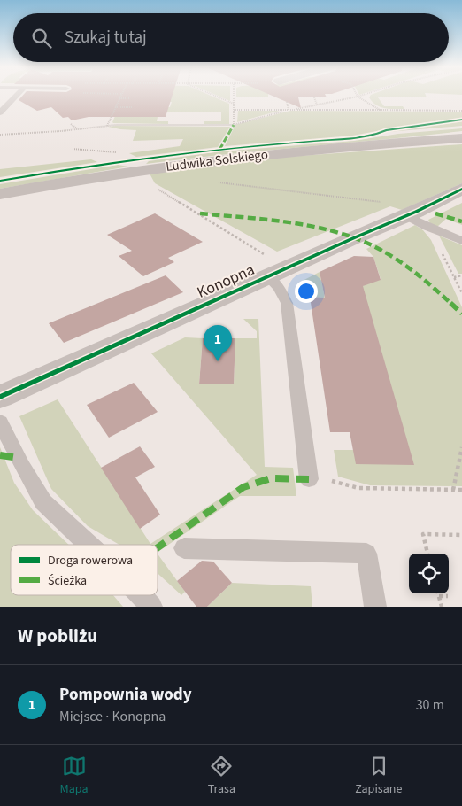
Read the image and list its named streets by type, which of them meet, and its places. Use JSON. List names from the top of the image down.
{
  "streets": {
    "street": ["Ludwika Solskiego", "Konopna"]
  },
  "legend": ["Droga rowerowa", "Ścieżka"],
  "page": {
    "search": "Szukaj tutaj",
    "pins": "1",
    "heading": "W pobliżu",
    "list": [
      {
        "mark": "1",
        "name": "Pompownia wody",
        "note": "Miejsce · Konopna",
        "value": "30 m"
      }
    ],
    "nav": ["Mapa", "Trasa", "Zapisane"]
  }
}
